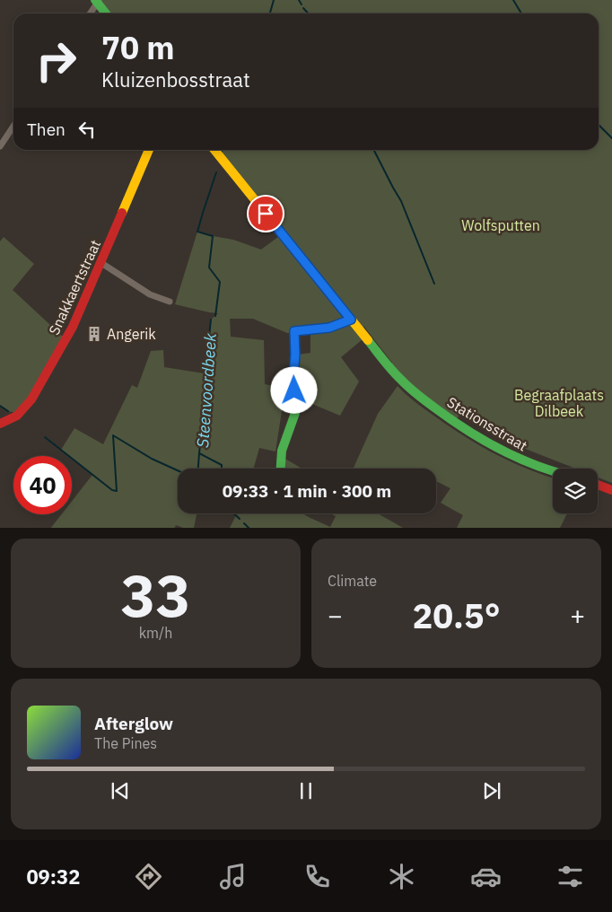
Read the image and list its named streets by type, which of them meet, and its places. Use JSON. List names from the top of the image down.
{
  "streets": {
    "street": ["Snakkaertstraat", "Stationsstraat"]
  },
  "water": ["Steenvoordbeek"],
  "parks": ["Wolfsputten", "Begraafplaats Dilbeek"],
  "places": {
    "building": ["Angerik"]
  },
  "page": {
    "turn": ["70 m", "Kluizenbosstraat"],
    "then": "Then",
    "limit": "40",
    "trip": "09:33 · 1 min · 300 m",
    "tile": [
      ["33", "km/h"],
      "Climate"
    ],
    "heat": ["−", "20.5°", "+"],
    "song": ["Afterglow", "The Pines"],
    "tabs": "09:32"
  }
}
